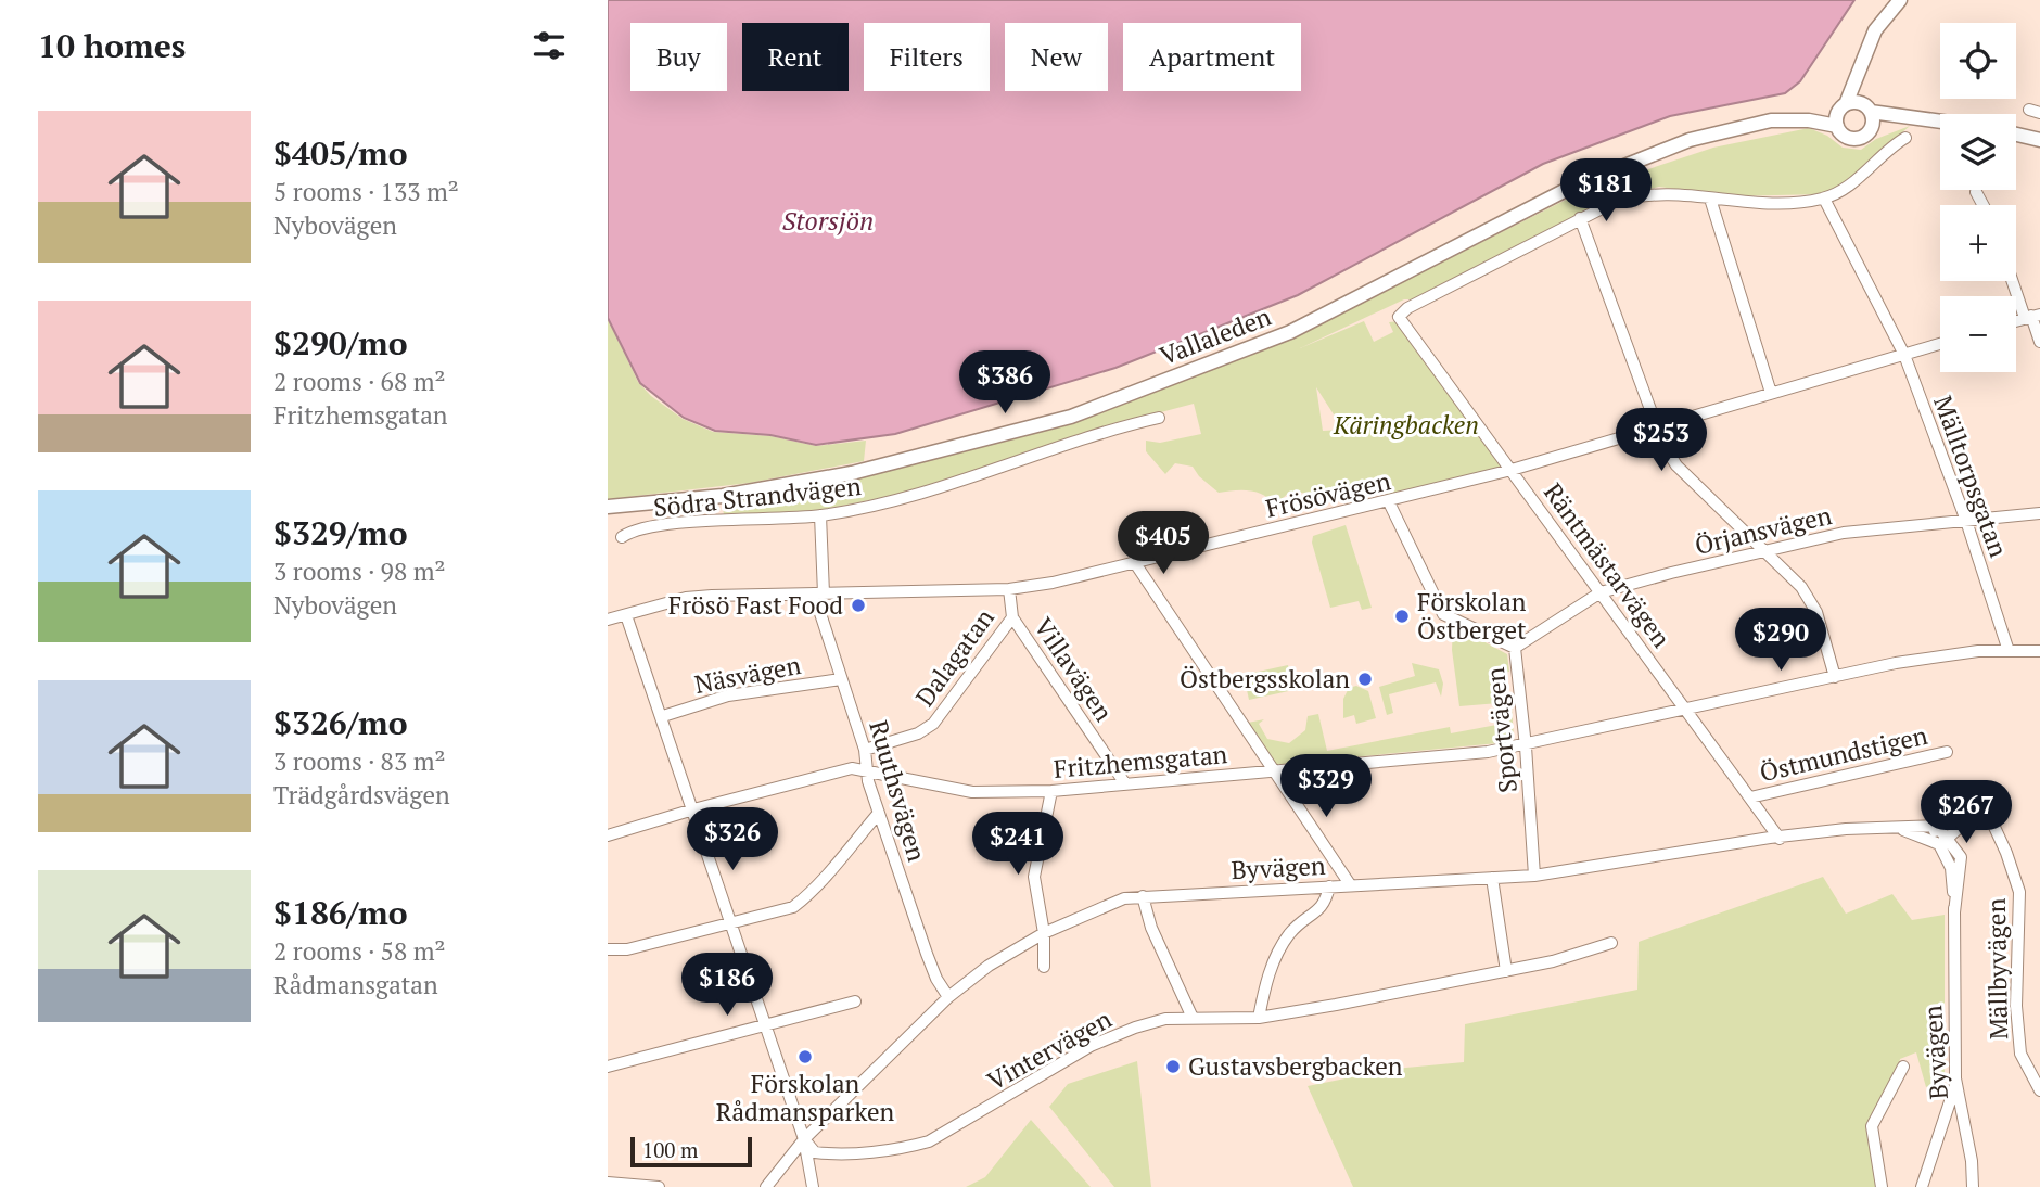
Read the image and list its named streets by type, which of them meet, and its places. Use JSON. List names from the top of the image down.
{
  "streets": {
    "main road": ["Vallaleden"],
    "street": [
      "Mälltorpsgatan",
      "Frösövägen",
      "Södra Strandvägen",
      "Örjansvägen",
      "Räntmästarvägen",
      "Dalagatan",
      "Villavägen",
      "Näsvägen",
      "Sportvägen",
      "Östmundstigen",
      "Fritzhemsgatan",
      "Ruuthsvägen",
      "Byvägen",
      "Mällbyvägen",
      "Vintervägen"
    ]
  },
  "crossings": [
    ["Mälltorpsgatan", "Frösövägen"],
    ["Mälltorpsgatan", "Örjansvägen"],
    ["Mälltorpsgatan", "Fritzhemsgatan"],
    ["Frösövägen", "Räntmästarvägen"],
    ["Frösövägen", "Dalagatan"],
    ["Frösövägen", "Sportvägen"],
    ["Frösövägen", "Ruuthsvägen"],
    ["Södra Strandvägen", "Ruuthsvägen"],
    ["Örjansvägen", "Räntmästarvägen"],
    ["Örjansvägen", "Sportvägen"],
    ["Räntmästarvägen", "Östmundstigen"],
    ["Räntmästarvägen", "Fritzhemsgatan"],
    ["Räntmästarvägen", "Byvägen"],
    ["Dalagatan", "Villavägen"],
    ["Dalagatan", "Ruuthsvägen"],
    ["Villavägen", "Fritzhemsgatan"],
    ["Näsvägen", "Ruuthsvägen"],
    ["Sportvägen", "Fritzhemsgatan"],
    ["Sportvägen", "Byvägen"],
    ["Fritzhemsgatan", "Ruuthsvägen"],
    ["Ruuthsvägen", "Byvägen"],
    ["Byvägen", "Vintervägen"]
  ],
  "water": ["Storsjön"],
  "parks": ["Käringbacken"],
  "places": [
    "Frösö Fast Food",
    "Förskolan Östberget",
    "Östbergsskolan",
    "Förskolan Rådmansparken",
    "Gustavsbergbacken"
  ],
  "scale_bar": "100 m",
  "page": {
    "heading": "10 homes",
    "map_buttons": ["+", "−"],
    "chip": [
      "Buy",
      "Rent",
      "Filters",
      "New",
      "Apartment"
    ],
    "list": [
      {
        "name": "$405/mo",
        "note": "5 rooms · 133 m² · Nybovägen"
      },
      {
        "name": "$290/mo",
        "note": "2 rooms · 68 m² · Fritzhemsgatan"
      },
      {
        "name": "$329/mo",
        "note": "3 rooms · 98 m² · Nybovägen"
      },
      {
        "name": "$326/mo",
        "note": "3 rooms · 83 m² · Trädgårdsvägen"
      },
      {
        "name": "$186/mo",
        "note": "2 rooms · 58 m² · Rådmansgatan"
      }
    ],
    "price": [
      "$181",
      "$386",
      "$253",
      "$405",
      "$290",
      "$329",
      "$267",
      "$326",
      "$241",
      "$186"
    ],
    "scale": "100 m"
  }
}
